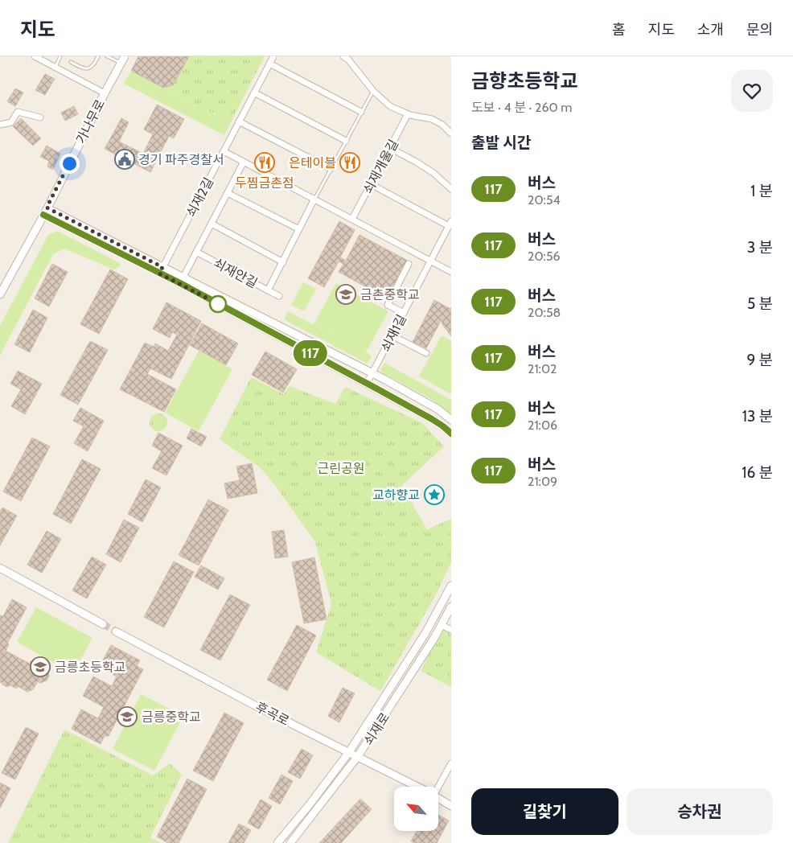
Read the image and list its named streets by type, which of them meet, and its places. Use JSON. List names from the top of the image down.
{
  "streets": {
    "street": [
      "가나무로",
      "쇠재개울길",
      "쇠재2길",
      "쇠재안길",
      "쇠재1길",
      "후곡로",
      "쇠재로"
    ]
  },
  "crossings": [
    ["쇠재개울길", "쇠재1길"],
    ["후곡로", "쇠재로"]
  ],
  "parks": ["근린공원"],
  "places": {
    "public building": ["경기 파주경찰서"],
    "restaurant": ["두찜금촌점", "은테이블"],
    "school or university": ["금촌중학교", "금릉초등학교", "금릉중학교"],
    "place": ["교하향교"]
  },
  "lines": ["bus line 117"],
  "north": "top left",
  "page": {
    "header": "지도",
    "nav": [
      "홈",
      "지도",
      "소개",
      "문의"
    ],
    "on_map": "117",
    "heading": [
      ["금향초등학교", "도보 · 4 분 · 260 m"],
      "출발 시간"
    ],
    "list": [
      {
        "mark": "117",
        "name": "버스",
        "note": "20:54",
        "value": "1 분"
      },
      {
        "mark": "117",
        "name": "버스",
        "note": "20:56",
        "value": "3 분"
      },
      {
        "mark": "117",
        "name": "버스",
        "note": "20:58",
        "value": "5 분"
      },
      {
        "mark": "117",
        "name": "버스",
        "note": "21:02",
        "value": "9 분"
      },
      {
        "mark": "117",
        "name": "버스",
        "note": "21:06",
        "value": "13 분"
      },
      {
        "mark": "117",
        "name": "버스",
        "note": "21:09",
        "value": "16 분"
      }
    ],
    "buttons": ["길찾기", "승차권"]
  }
}
